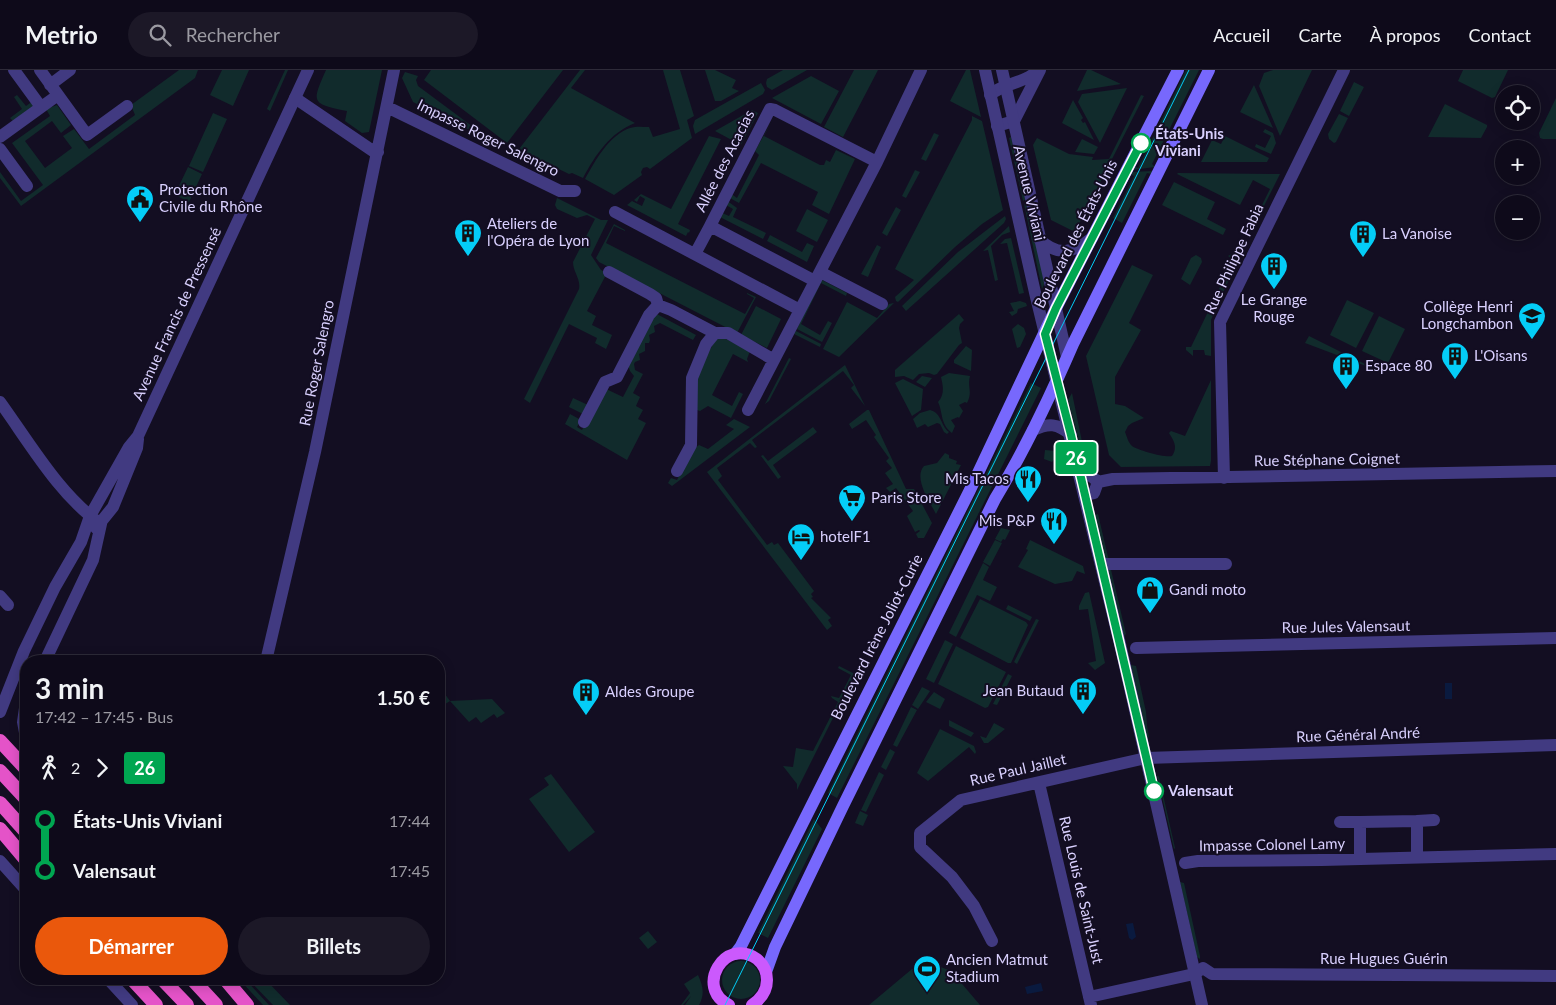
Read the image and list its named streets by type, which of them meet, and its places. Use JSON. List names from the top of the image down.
{
  "streets": {
    "main road": ["Boulevard des États-Unis", "Boulevard Irène Joliot-Curie"],
    "street": [
      "Impasse Roger Salengro",
      "Allée des Acacias",
      "Avenue Viviani",
      "Rue Philippe Fabia",
      "Avenue Francis de Pressensé",
      "Rue Roger Salengro",
      "Rue Stéphane Coignet",
      "Rue Jules Valensaut",
      "Rue Général André",
      "Rue Paul Jaillet",
      "Impasse Colonel Lamy",
      "Rue Louis de Saint-Just",
      "Rue Hugues Guérin"
    ]
  },
  "crossings": [
    ["Impasse Roger Salengro", "Rue Roger Salengro"],
    ["Avenue Viviani", "Boulevard des États-Unis"],
    ["Avenue Viviani", "Rue Stéphane Coignet"],
    ["Avenue Viviani", "Boulevard Irène Joliot-Curie"],
    ["Avenue Viviani", "Rue Général André"],
    ["Avenue Viviani", "Rue Paul Jaillet"],
    ["Avenue Viviani", "Impasse Colonel Lamy"],
    ["Avenue Viviani", "Rue Hugues Guérin"],
    ["Boulevard des États-Unis", "Boulevard Irène Joliot-Curie"],
    ["Rue Philippe Fabia", "Rue Stéphane Coignet"],
    ["Rue Général André", "Rue Paul Jaillet"],
    ["Rue Paul Jaillet", "Rue Louis de Saint-Just"]
  ],
  "places": {
    "other": ["États-Unis Viviani", "Valensaut"],
    "public building": ["Protection Civile du Rhône"],
    "building": [
      "Ateliers de l'Opéra de Lyon",
      "La Vanoise",
      "Le Grange Rouge",
      "L'Oisans",
      "Espace 80",
      "Jean Butaud",
      "Aldes Groupe"
    ],
    "school or university": ["Collège Henri Longchambon"],
    "restaurant": ["Mis Tacos", "Mis P&P"],
    "supermarket": ["Paris Store"],
    "hotel": ["hotelF1"],
    "shop": ["Gandi moto"],
    "sports": ["Ancien Matmut Stadium"]
  },
  "lines": ["bus line 26"],
  "page": {
    "header": "Metrio",
    "search": "Rechercher",
    "nav": [
      "Accueil",
      "Carte",
      "À propos",
      "Contact"
    ],
    "on_map": "26",
    "map_buttons": ["+", "−"],
    "heading": ["3 min", "17:42 – 17:45 · Bus", "1.50 €"],
    "legs": ["2", "26"],
    "list": [
      {
        "name": "États-Unis Viviani",
        "value": "17:44"
      },
      {
        "name": "Valensaut",
        "value": "17:45"
      }
    ],
    "buttons": ["Démarrer", "Billets"]
  }
}
